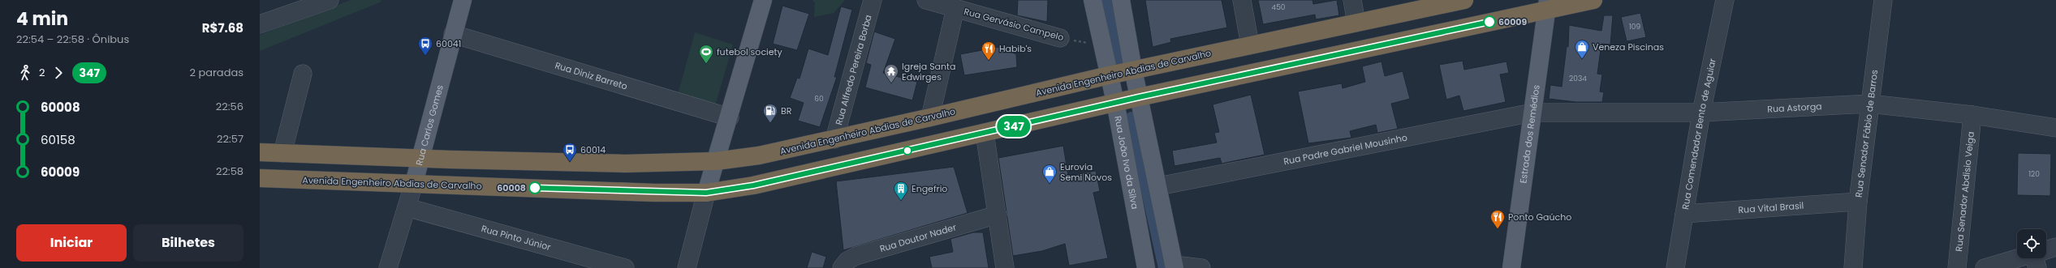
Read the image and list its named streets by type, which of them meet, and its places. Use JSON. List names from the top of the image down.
{
  "streets": {
    "highway": ["Avenida Engenheiro Abdias de Carvalho"],
    "main road": ["Rua Carlos Gomes", "Estrada dos Remédios", "Rua João Ivo da Silva"],
    "street": [
      "Rua Gervásio Campelo",
      "Rua Alfredo Pereira Borba",
      "Rua Diniz Barreto",
      "Rua Astorga",
      "Rua Comendador Bento de Aguiar",
      "Rua Senador Fábio de Barros",
      "Rua Padre Gabriel Mousinho",
      "Rua Senador Abdisio Veiga",
      "Rua Vital Brasil",
      "Rua Pinto Júnior",
      "Rua Doutor Nader"
    ]
  },
  "crossings": [
    ["Rua Gervásio Campelo", "Rua João Ivo da Silva"],
    ["Rua Alfredo Pereira Borba", "Avenida Engenheiro Abdias de Carvalho"],
    ["Avenida Engenheiro Abdias de Carvalho", "Rua Carlos Gomes"],
    ["Avenida Engenheiro Abdias de Carvalho", "Estrada dos Remédios"],
    ["Avenida Engenheiro Abdias de Carvalho", "Rua João Ivo da Silva"],
    ["Rua Diniz Barreto", "Rua Carlos Gomes"],
    ["Rua Astorga", "Estrada dos Remédios"],
    ["Rua Astorga", "Rua Comendador Bento de Aguiar"],
    ["Rua Astorga", "Rua Senador Fábio de Barros"],
    ["Rua Astorga", "Rua Padre Gabriel Mousinho"],
    ["Rua Astorga", "Rua Senador Abdisio Veiga"],
    ["Rua Carlos Gomes", "Rua Pinto Júnior"],
    ["Estrada dos Remédios", "Rua Padre Gabriel Mousinho"],
    ["Rua Comendador Bento de Aguiar", "Rua Vital Brasil"],
    ["Rua Senador Fábio de Barros", "Rua Vital Brasil"]
  ],
  "places": {
    "other": ["60009", "60008"],
    "bus stop": ["60041", "60014"],
    "shop": ["Veneza Piscinas", "Eurovia Semi Novos"],
    "restaurant": ["Habib's", "Ponto Gaúcho"],
    "sports": ["futebol society"],
    "temple": ["Igreja Santa Edwirges"],
    "fuel station": ["BR"],
    "building": ["Engefrio"]
  },
  "lines": ["bus line 347"],
  "house_numbers": [
    "450",
    "109",
    "2034",
    "60",
    "120"
  ],
  "page": {
    "heading": ["4 min", "22:54 – 22:58 · Ônibus", "R$7.68"],
    "on_map": "347",
    "legs": ["2", "347", "2 paradas"],
    "list": [
      {
        "name": "60008",
        "value": "22:56"
      },
      {
        "name": "60158",
        "value": "22:57"
      },
      {
        "name": "60009",
        "value": "22:58"
      }
    ],
    "buttons": ["Iniciar", "Bilhetes"]
  }
}
